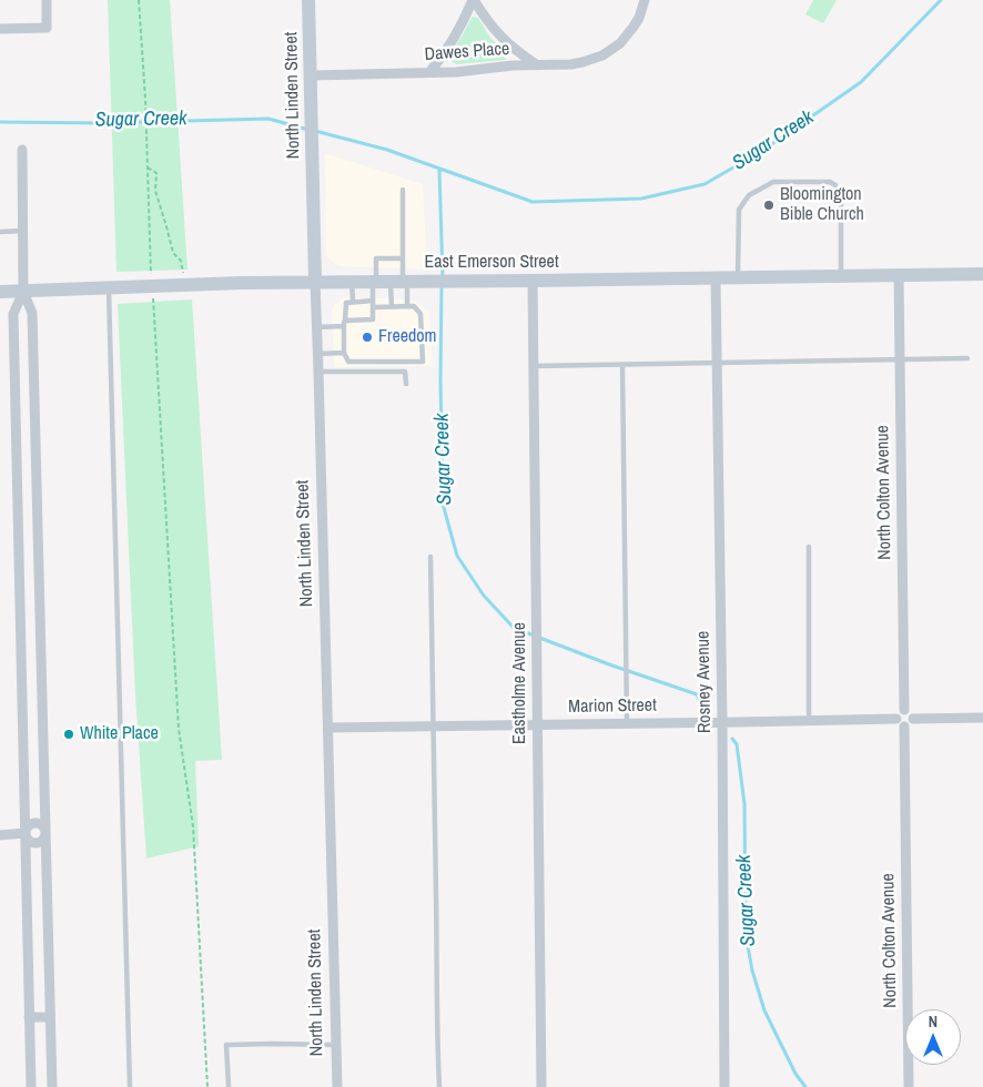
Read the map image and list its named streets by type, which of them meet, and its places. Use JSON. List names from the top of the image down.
{
  "streets": {
    "main road": ["North Linden Street", "East Emerson Street"],
    "street": [
      "Dawes Place",
      "North Colton Avenue",
      "Rosney Avenue",
      "Eastholme Avenue",
      "Marion Street"
    ]
  },
  "crossings": [
    ["Dawes Place", "North Linden Street"],
    ["North Linden Street", "East Emerson Street"],
    ["North Linden Street", "Marion Street"],
    ["East Emerson Street", "North Colton Avenue"],
    ["East Emerson Street", "Rosney Avenue"],
    ["East Emerson Street", "Eastholme Avenue"],
    ["North Colton Avenue", "Marion Street"],
    ["Rosney Avenue", "Marion Street"],
    ["Eastholme Avenue", "Marion Street"]
  ],
  "water": ["Sugar Creek"],
  "places": ["Bloomington Bible Church", "Freedom", "White Place"],
  "north": "top"
}
